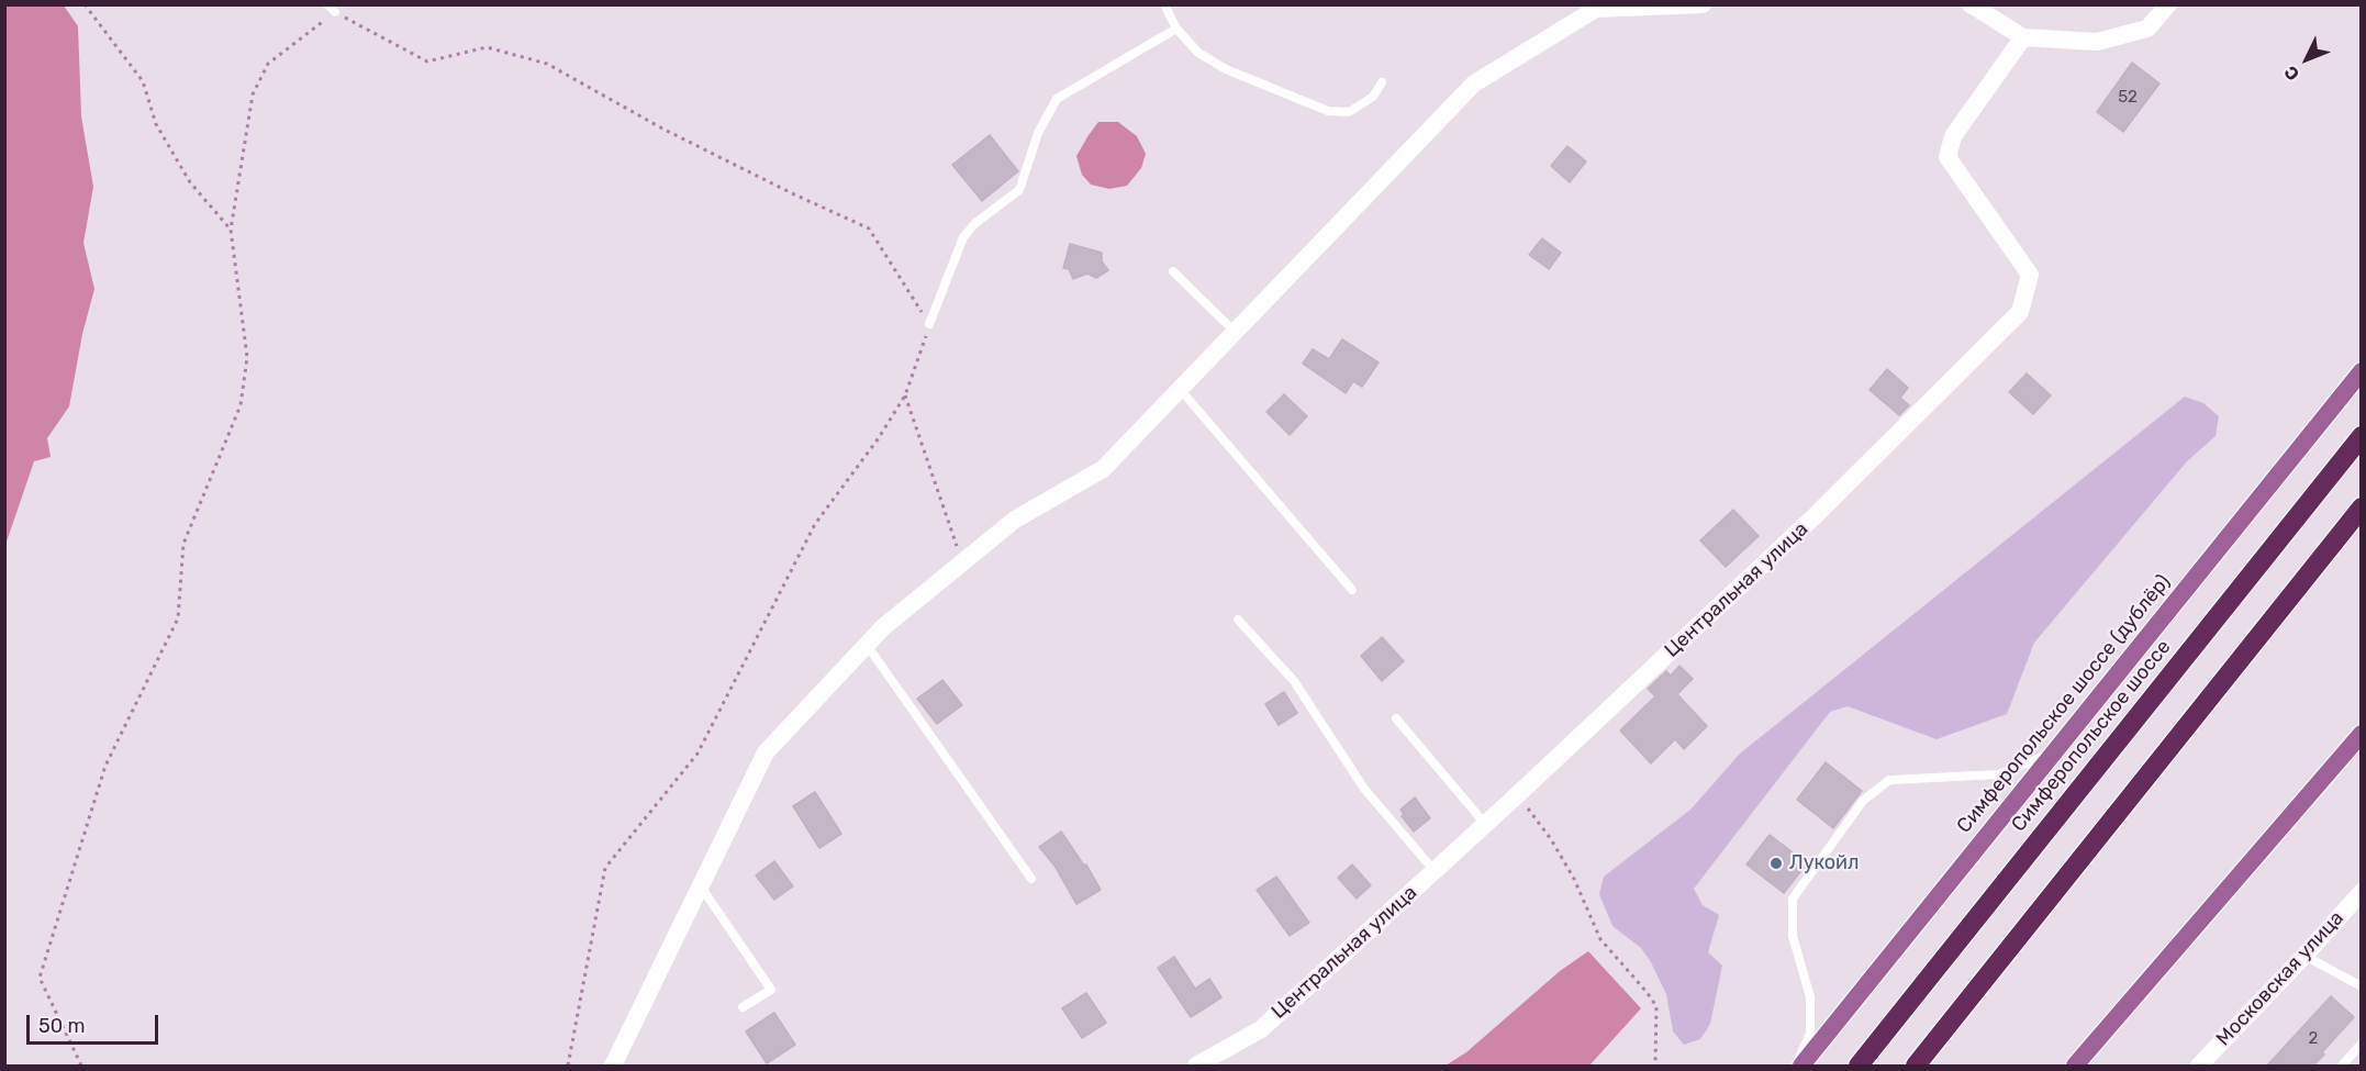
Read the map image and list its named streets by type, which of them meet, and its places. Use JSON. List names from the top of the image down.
{
  "streets": {
    "highway": ["Симферопольское шоссе"],
    "main road": ["Симферопольское шоссе (дублёр)"],
    "street": ["Центральная улица", "Московская улица"]
  },
  "places": ["Лукойл"],
  "house_numbers": ["52", "2"],
  "scale_bar": "50 m",
  "north": "bottom left"
}
